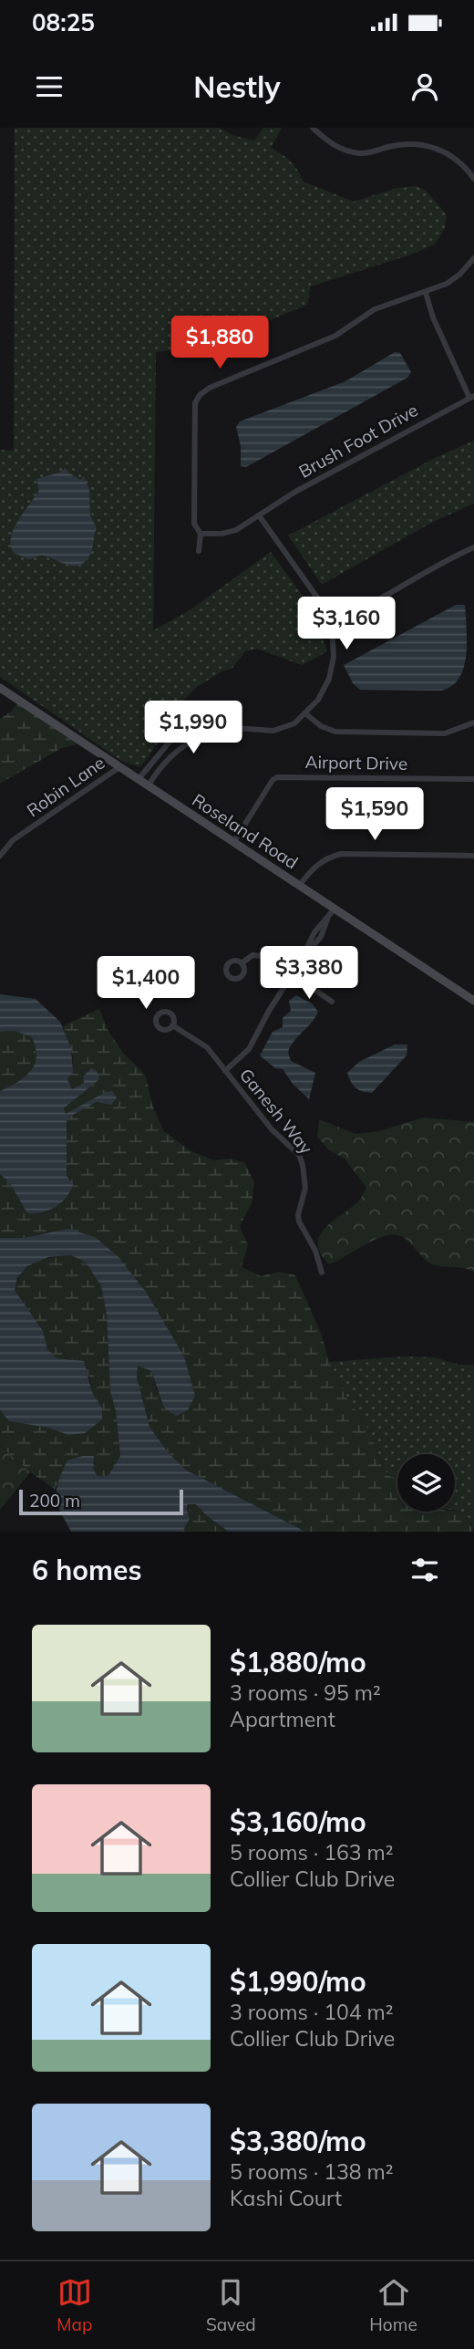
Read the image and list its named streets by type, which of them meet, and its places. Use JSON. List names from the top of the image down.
{
  "streets": {
    "main road": ["Roseland Road"],
    "street": [
      "Brush Foot Drive",
      "Airport Drive",
      "Robin Lane",
      "Ganesh Way"
    ]
  },
  "crossings": [
    ["Airport Drive", "Roseland Road"],
    ["Robin Lane", "Roseland Road"]
  ],
  "scale_bar": "200 m",
  "page": {
    "status": "08:25",
    "header": "Nestly",
    "price": [
      "$1,880",
      "$3,160",
      "$1,990",
      "$1,590",
      "$3,380",
      "$1,400"
    ],
    "scale": "200 m",
    "heading": "6 homes",
    "list": [
      {
        "name": "$1,880/mo",
        "note": "3 rooms · 95 m² · Apartment"
      },
      {
        "name": "$3,160/mo",
        "note": "5 rooms · 163 m² · Collier Club Drive"
      },
      {
        "name": "$1,990/mo",
        "note": "3 rooms · 104 m² · Collier Club Drive"
      },
      {
        "name": "$3,380/mo",
        "note": "5 rooms · 138 m² · Kashi Court"
      }
    ],
    "tabs": ["Map", "Saved", "Home"]
  }
}
